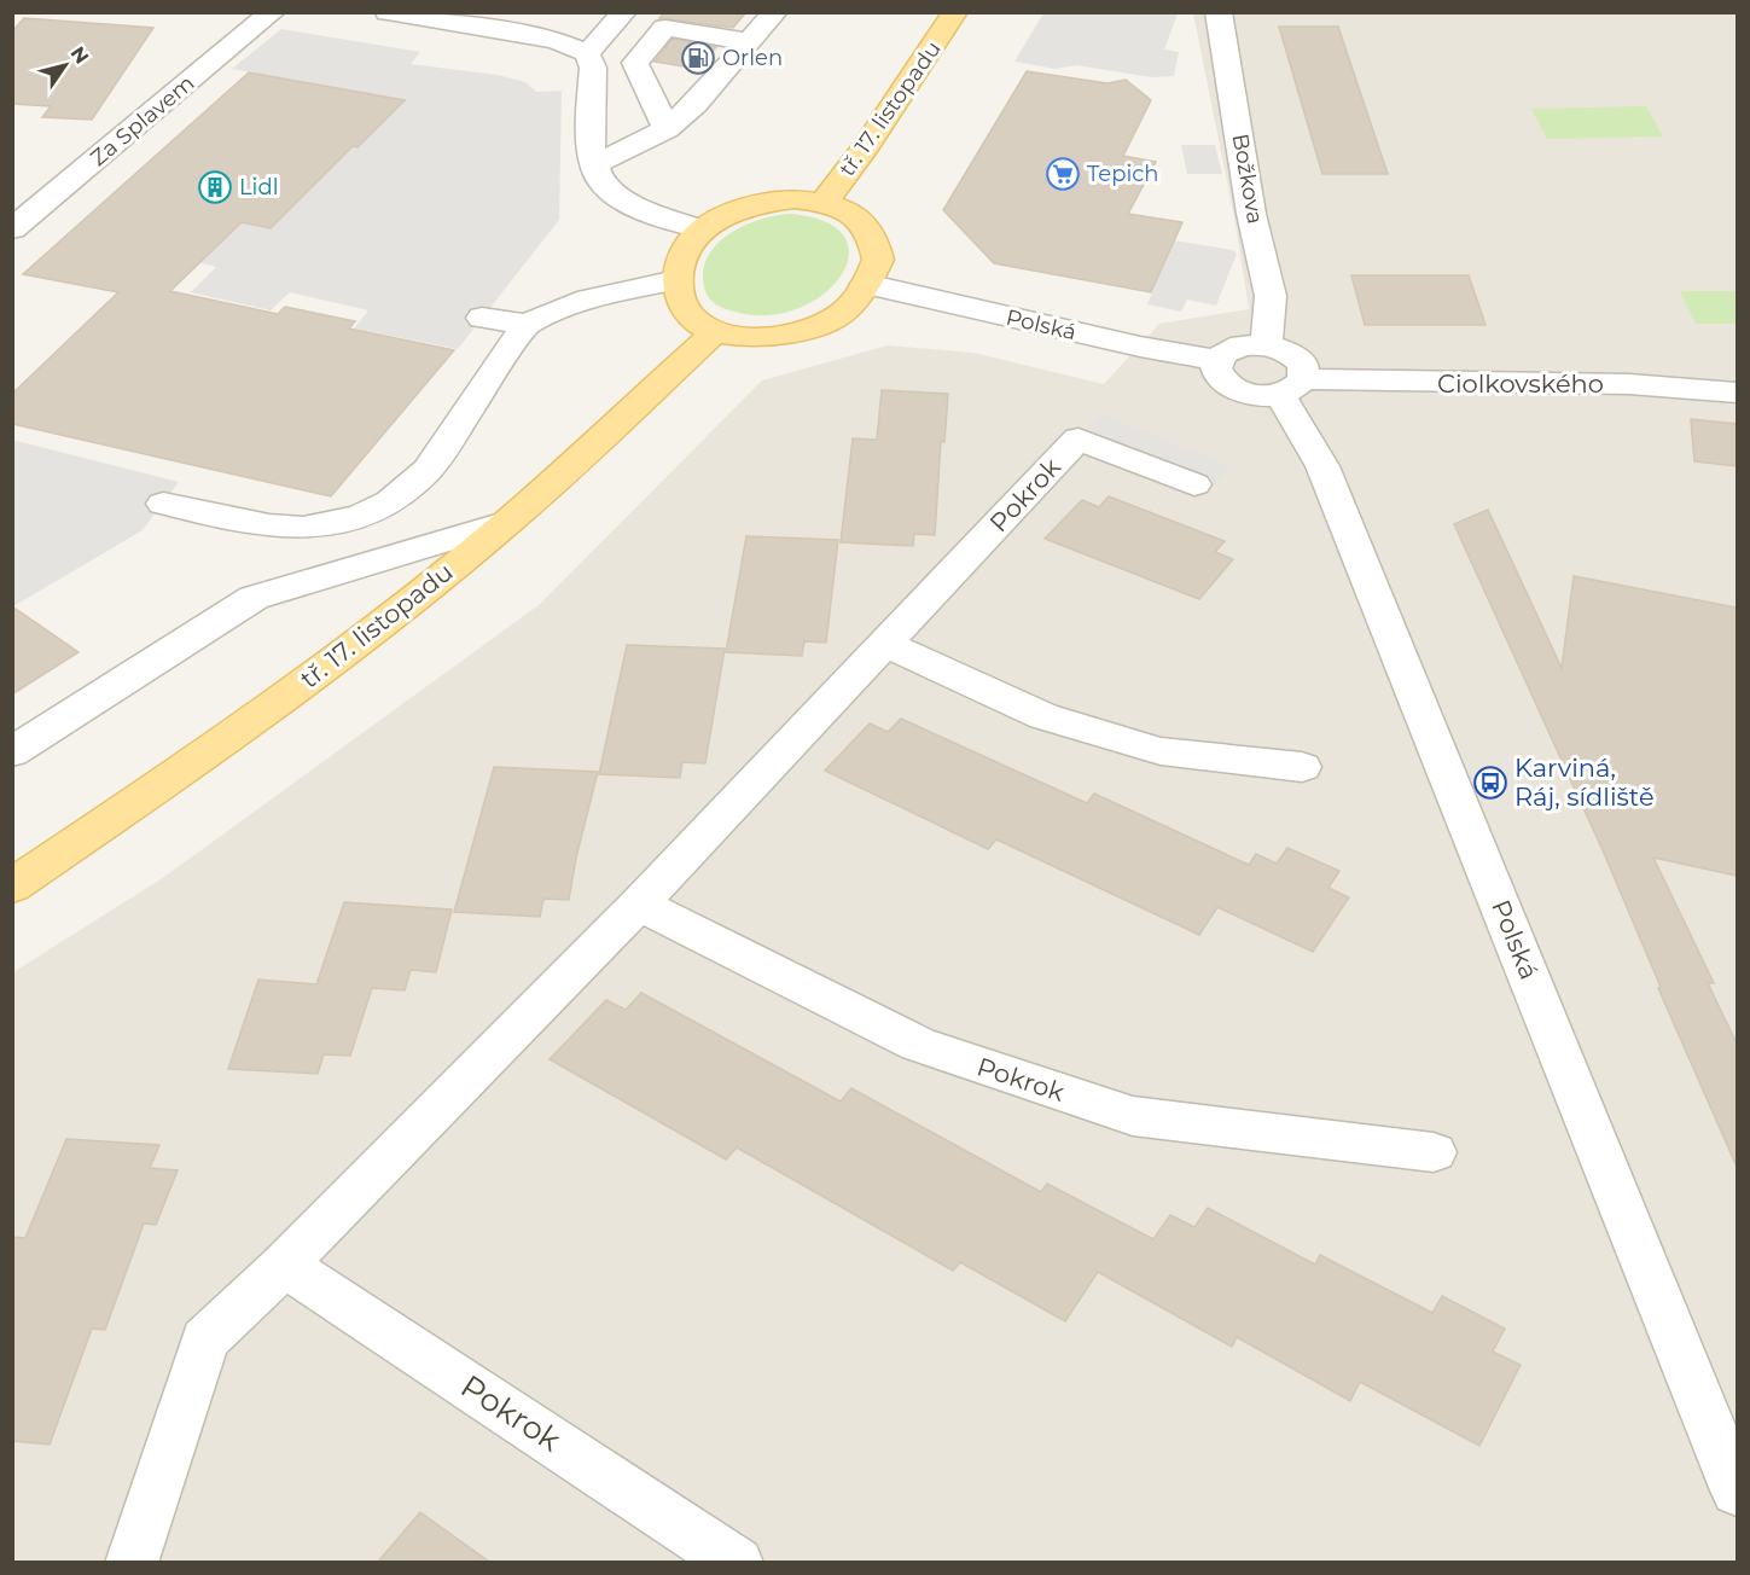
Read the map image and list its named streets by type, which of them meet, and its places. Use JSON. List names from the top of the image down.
{
  "streets": {
    "main road": ["tř. 17. listopadu"],
    "street": [
      "Za Splavem",
      "Božkova",
      "Polská",
      "Ciolkovského",
      "Pokrok"
    ]
  },
  "crossings": [
    ["tř. 17. listopadu", "Polská"],
    ["Božkova", "Polská"],
    ["Polská", "Ciolkovského"]
  ],
  "places": {
    "fuel station": ["Orlen"],
    "supermarket": ["Tepich"],
    "building": ["Lidl"],
    "bus stop": ["Karviná, Ráj, sídliště"]
  },
  "north": "top right"
}
